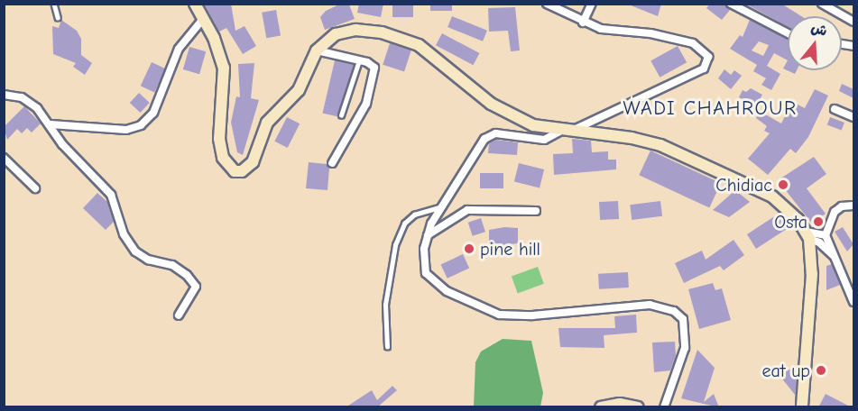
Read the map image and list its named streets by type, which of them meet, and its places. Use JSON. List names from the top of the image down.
{
  "districts": ["WADI CHAHROUR"],
  "places": [
    "Chidiac",
    "Osta",
    "pine hill",
    "eat up"
  ],
  "north": "top"
}
